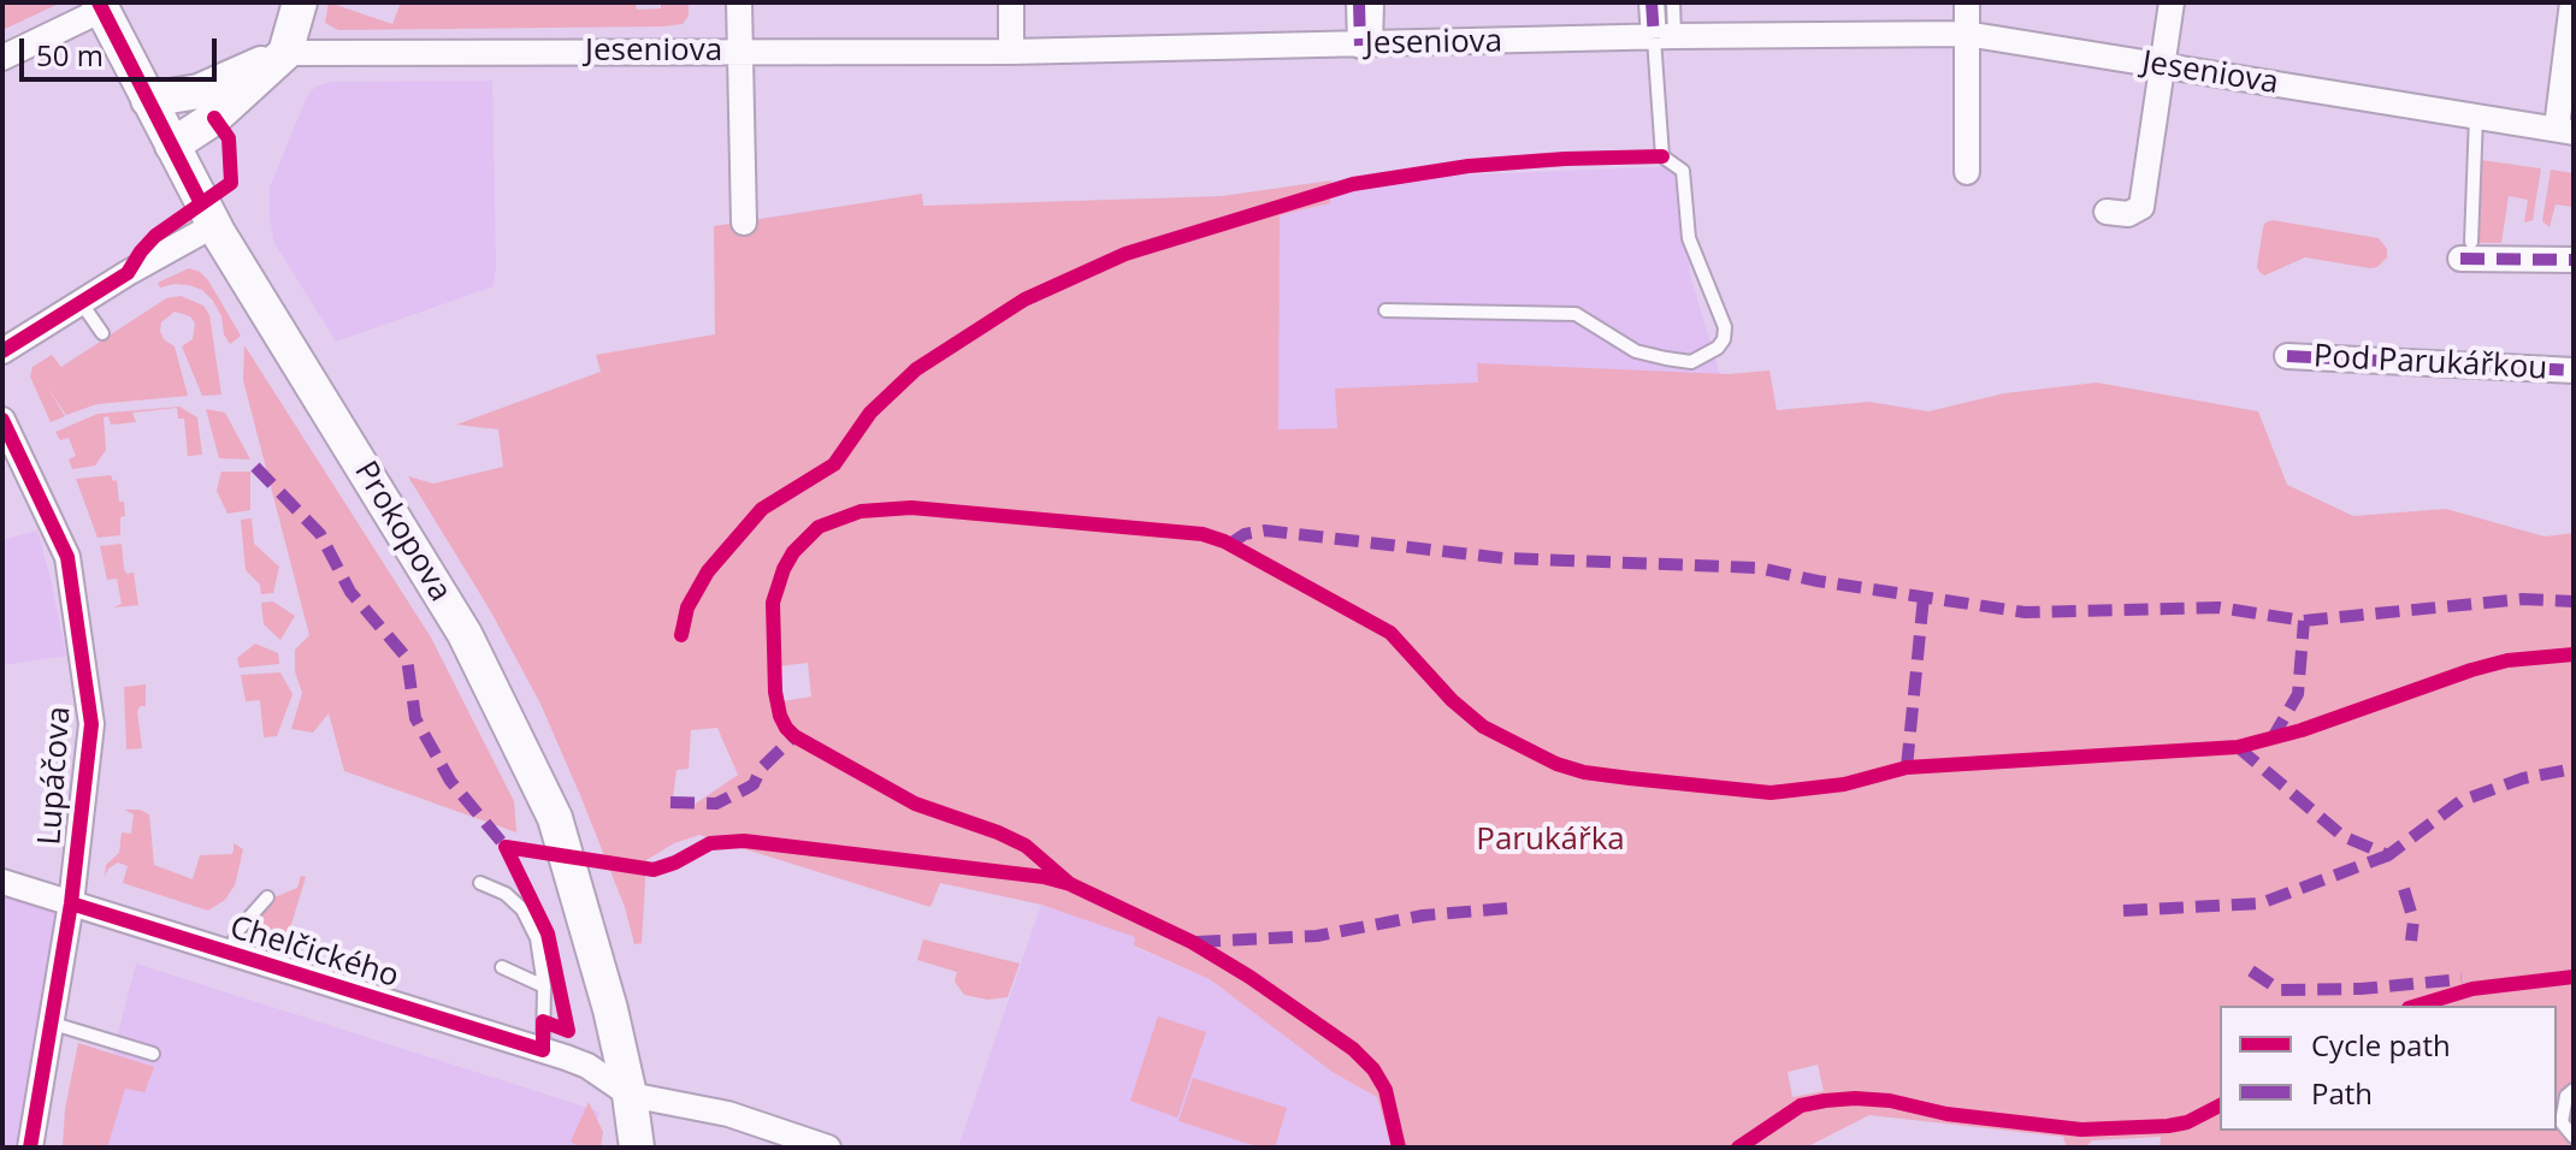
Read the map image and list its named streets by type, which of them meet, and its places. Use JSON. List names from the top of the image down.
{
  "streets": {
    "street": [
      "Jeseniova",
      "Pod Parukářkou",
      "Prokopova",
      "Lupáčova",
      "Chelčického"
    ]
  },
  "crossings": [
    ["Prokopova", "Chelčického"],
    ["Lupáčova", "Chelčického"]
  ],
  "parks": ["Parukářka"],
  "legend": ["Cycle path", "Path"],
  "scale_bar": "50 m"
}
